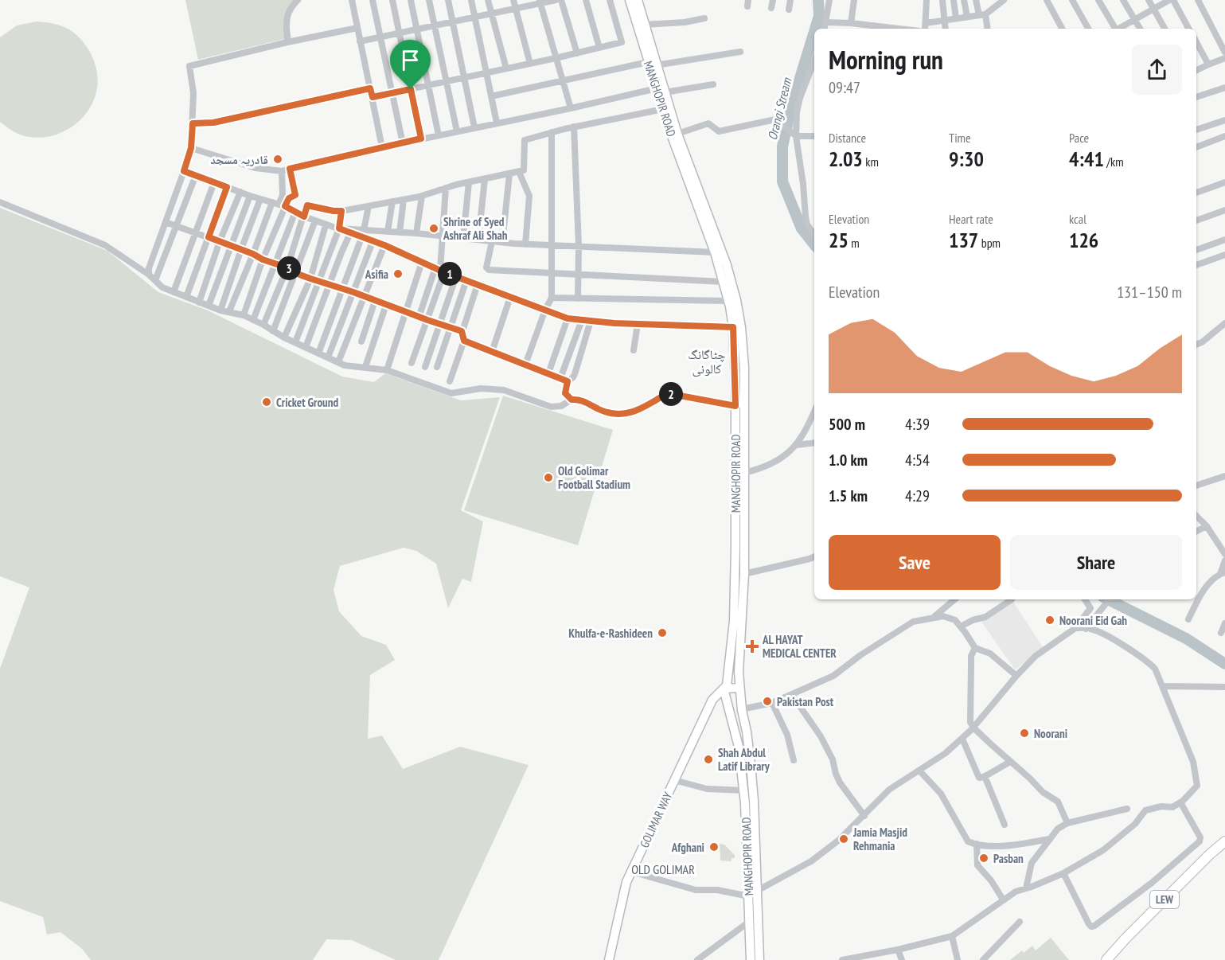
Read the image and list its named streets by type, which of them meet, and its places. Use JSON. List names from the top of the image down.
{
  "streets": {
    "highway": ["LEW"],
    "main road": ["MANGHOPIR ROAD", "GOLIMAR WAY"]
  },
  "crossings": [
    ["MANGHOPIR ROAD", "GOLIMAR WAY"]
  ],
  "districts": ["چٹاگانگ کالونی", "OLD GOLIMAR"],
  "water": ["Orangi Stream"],
  "places": {
    "other": [
      "قادریہ مسجد",
      "Shrine of Syed Ashraf Ali Shah",
      "Asifia",
      "Cricket Ground",
      "Old Golimar Football Stadium",
      "Noorani Eid Gah",
      "Khulfa-e-Rashideen",
      "Pakistan Post",
      "Noorani",
      "Shah Abdul Latif Library",
      "Jamia Masjid Rehmania",
      "Afghani",
      "Pasban"
    ],
    "health": ["AL HAYAT MEDICAL CENTER"]
  },
  "page": {
    "heading": ["Morning run", "09:47"],
    "stats": [
      ["Distance", "2.03 km"],
      ["Time", "9:30"],
      ["Pace", "4:41 /km"],
      ["Elevation", "25 m"],
      ["Heart rate", "137 bpm"],
      ["kcal", "126"]
    ],
    "pins": ["3", "1", "2"],
    "chart": ["Elevation", "131–150 m"],
    "list": [
      {
        "name": "500 m",
        "note": "4:39"
      },
      {
        "name": "1.0 km",
        "note": "4:54"
      },
      {
        "name": "1.5 km",
        "note": "4:29"
      }
    ],
    "buttons": ["Save", "Share"]
  }
}
